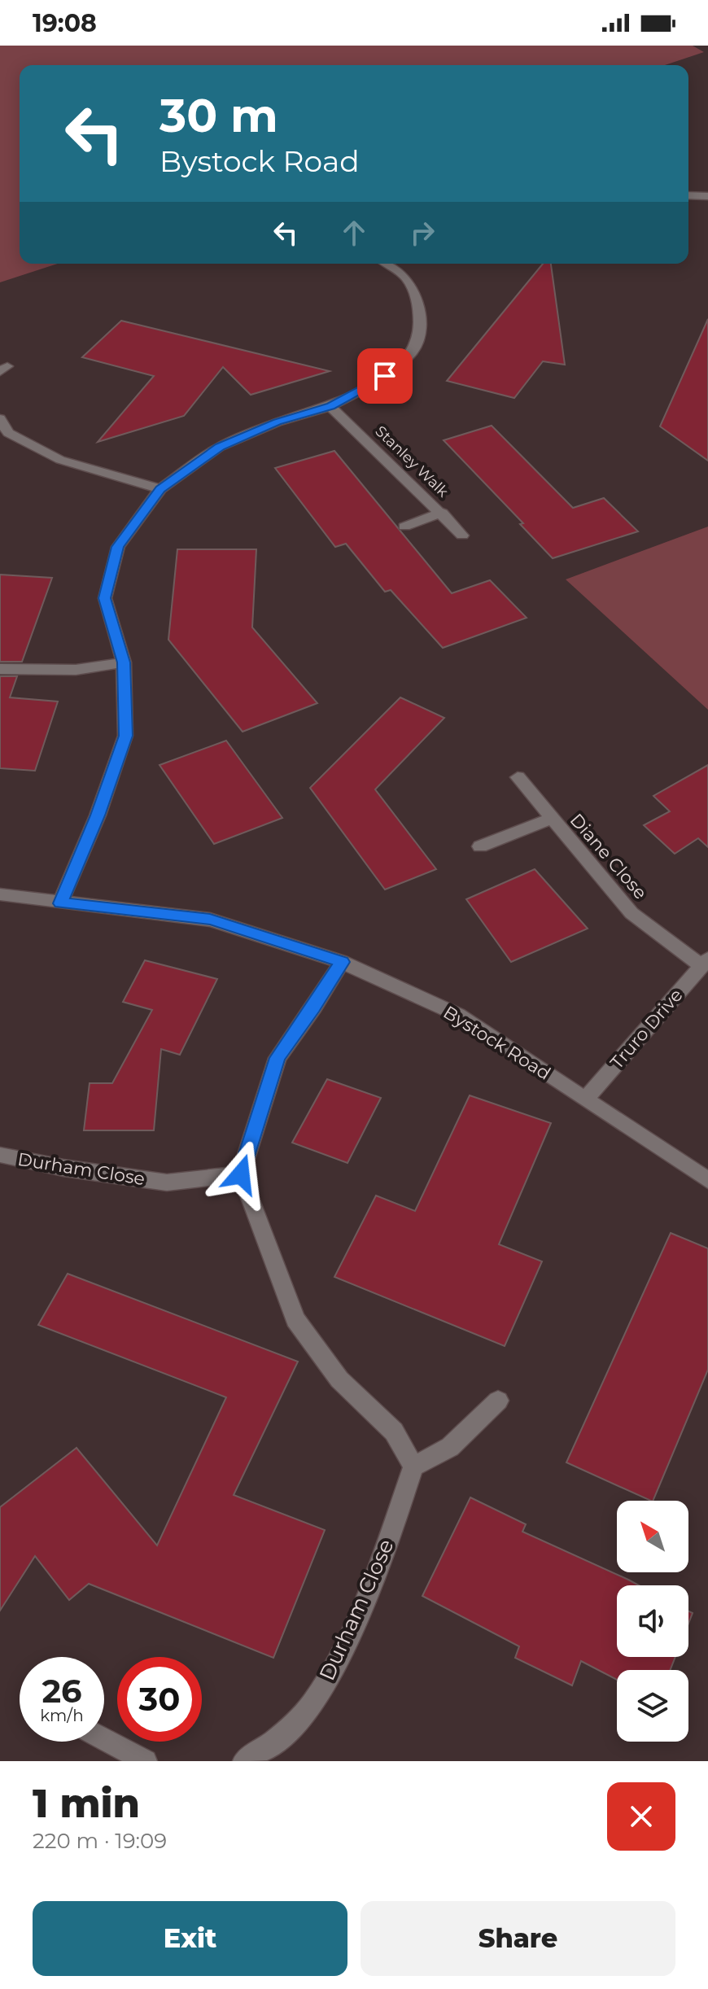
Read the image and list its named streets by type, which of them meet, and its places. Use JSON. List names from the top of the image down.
{
  "streets": {
    "street": [
      "Stanley Walk",
      "Diane Close",
      "Truro Drive",
      "Bystock Road",
      "Durham Close"
    ]
  },
  "crossings": [
    ["Diane Close", "Truro Drive"],
    ["Truro Drive", "Bystock Road"]
  ],
  "north": "top left",
  "page": {
    "status": "19:08",
    "turn": ["30 m", "Bystock Road"],
    "speed": "26 km/h",
    "limit": "30",
    "heading": ["1 min", "220 m · 19:09"],
    "buttons": ["Exit", "Share"]
  }
}
